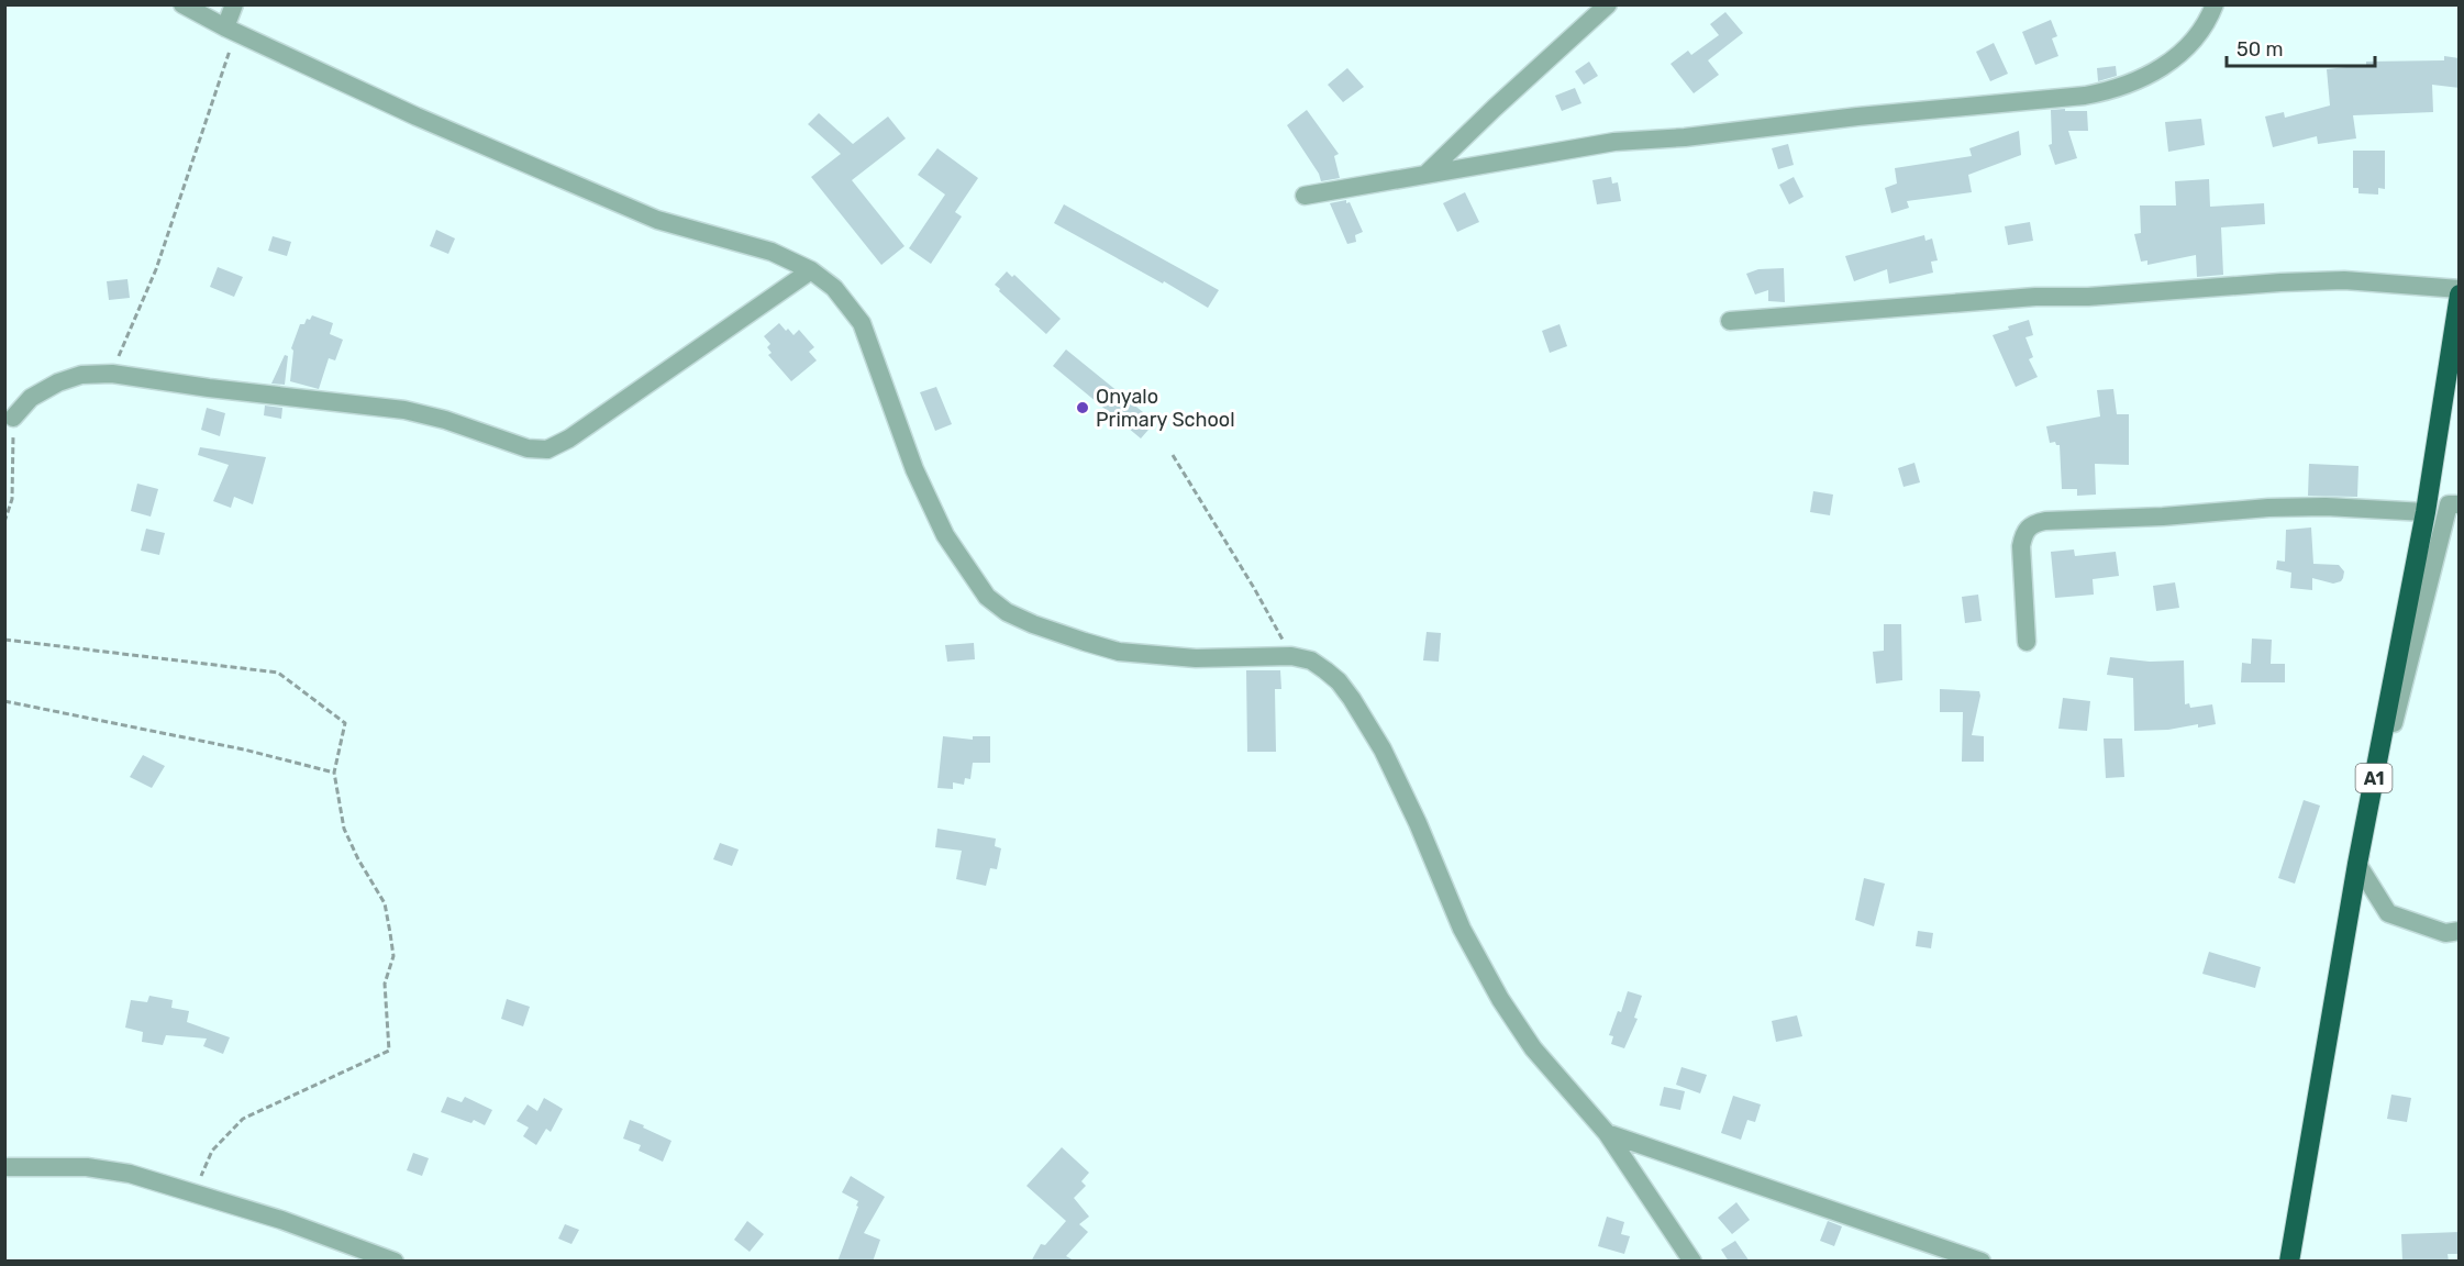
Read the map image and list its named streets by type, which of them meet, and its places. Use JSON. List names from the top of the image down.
{
  "streets": {
    "highway": ["A1"]
  },
  "places": ["Onyalo Primary School"],
  "scale_bar": "50 m"
}
